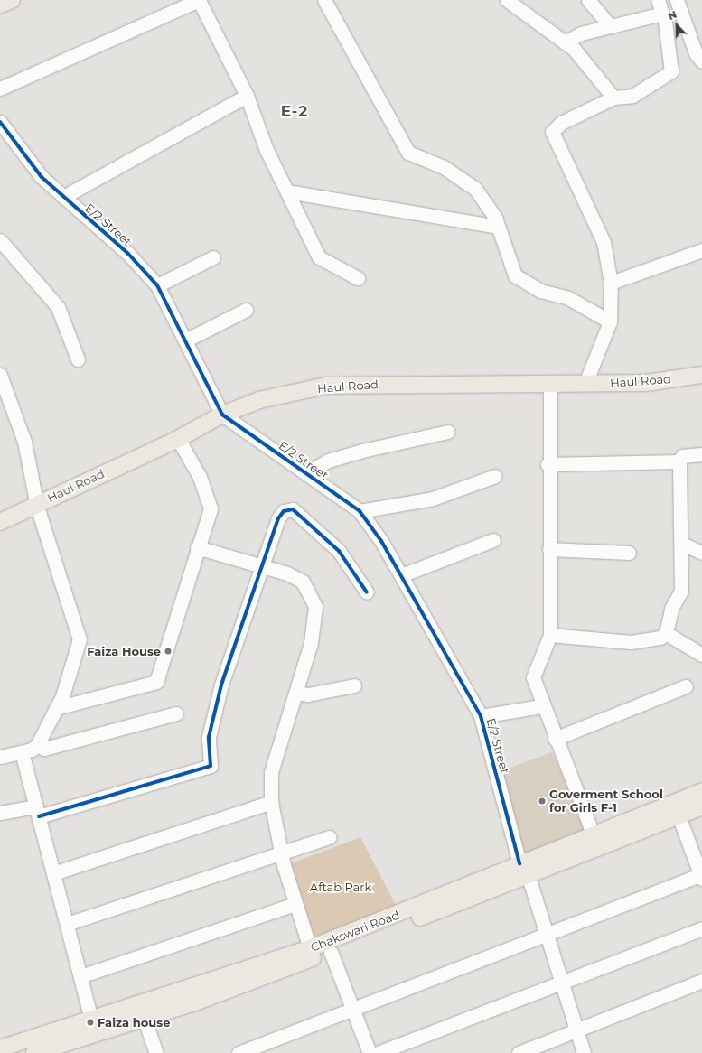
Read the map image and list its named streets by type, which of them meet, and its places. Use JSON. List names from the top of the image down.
{
  "streets": {
    "main road": ["Haul Road", "Chakswari Road"],
    "street": ["E/2 Street"]
  },
  "crossings": [
    ["E/2 Street", "Haul Road"],
    ["E/2 Street", "Chakswari Road"]
  ],
  "districts": ["E-2"],
  "parks": ["Aftab Park"],
  "places": ["Faiza House", "Goverment School for Girls F-1", "Faiza house"],
  "north": "top left"
}
